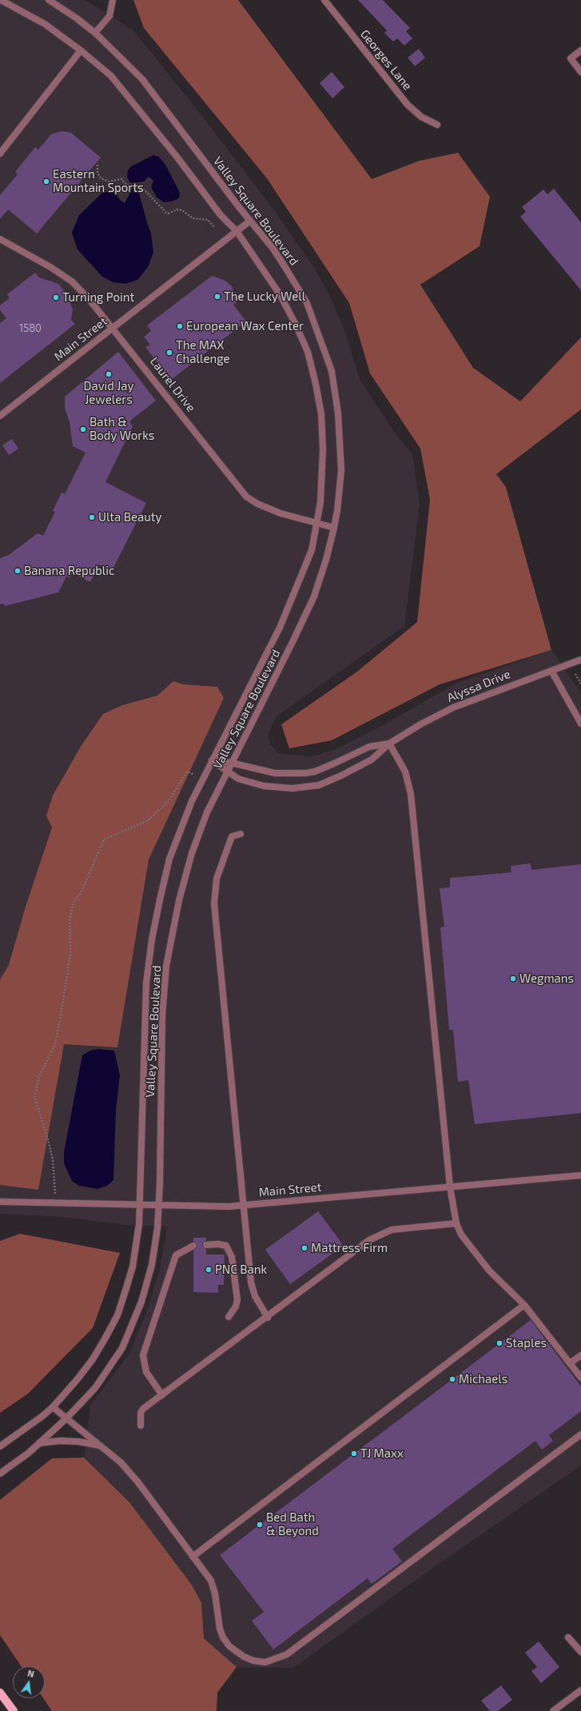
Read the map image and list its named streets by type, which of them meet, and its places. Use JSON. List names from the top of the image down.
{
  "streets": {
    "street": [
      "Georges Lane",
      "Valley Square Boulevard",
      "Main Street",
      "Laurel Drive",
      "Alyssa Drive"
    ]
  },
  "crossings": [
    ["Valley Square Boulevard", "Main Street"],
    ["Valley Square Boulevard", "Laurel Drive"],
    ["Valley Square Boulevard", "Alyssa Drive"],
    ["Main Street", "Laurel Drive"]
  ],
  "places": [
    "Eastern Mountain Sports",
    "The Lucky Well",
    "Turning Point",
    "European Wax Center",
    "The MAX Challenge",
    "David Jay Jewelers",
    "Bath & Body Works",
    "Ulta Beauty",
    "Banana Republic",
    "Wegmans",
    "Mattress Firm",
    "PNC Bank",
    "Staples",
    "Michaels",
    "TJ Maxx",
    "Bed Bath & Beyond"
  ],
  "house_numbers": ["1580"],
  "north": "top"
}
